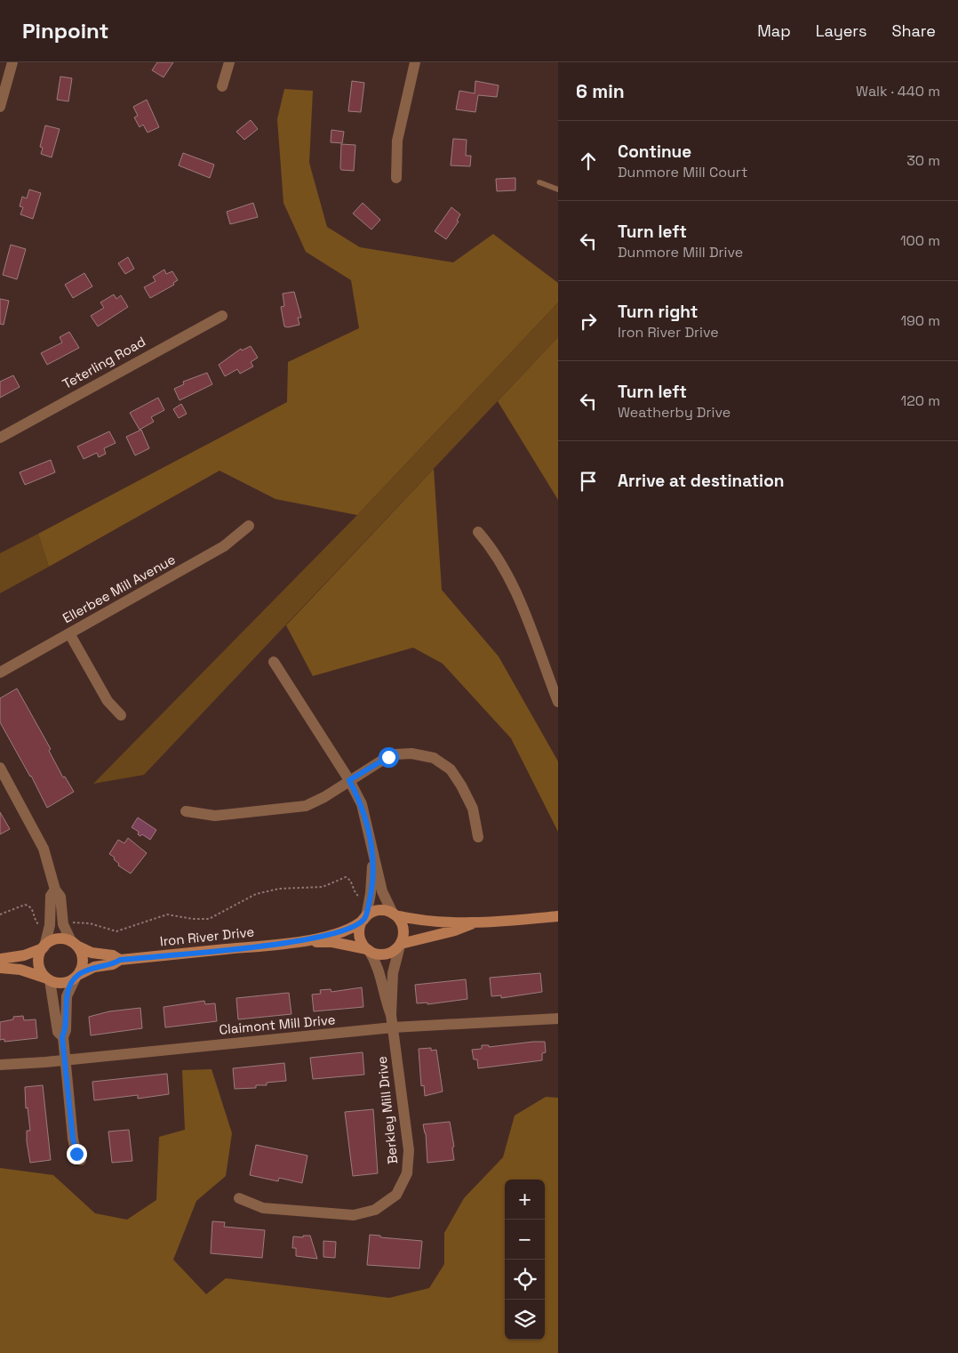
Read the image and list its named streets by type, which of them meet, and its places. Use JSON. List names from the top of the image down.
{
  "streets": {
    "street": [
      "Teterling Road",
      "Ellerbee Mill Avenue",
      "Iron River Drive",
      "Claimont Mill Drive",
      "Berkley Mill Drive"
    ]
  },
  "crossings": [
    ["Iron River Drive", "Berkley Mill Drive"],
    ["Claimont Mill Drive", "Berkley Mill Drive"]
  ],
  "page": {
    "header": "Pinpoint",
    "nav": ["Map", "Layers", "Share"],
    "heading": ["6 min", "Walk · 440 m"],
    "list": [
      ["Continue", "Dunmore Mill Court", "30 m"],
      ["Turn left", "Dunmore Mill Drive", "100 m"],
      ["Turn right", "Iron River Drive", "190 m"],
      ["Turn left", "Weatherby Drive", "120 m"],
      "Arrive at destination"
    ],
    "map_buttons": ["+", "−"]
  }
}
